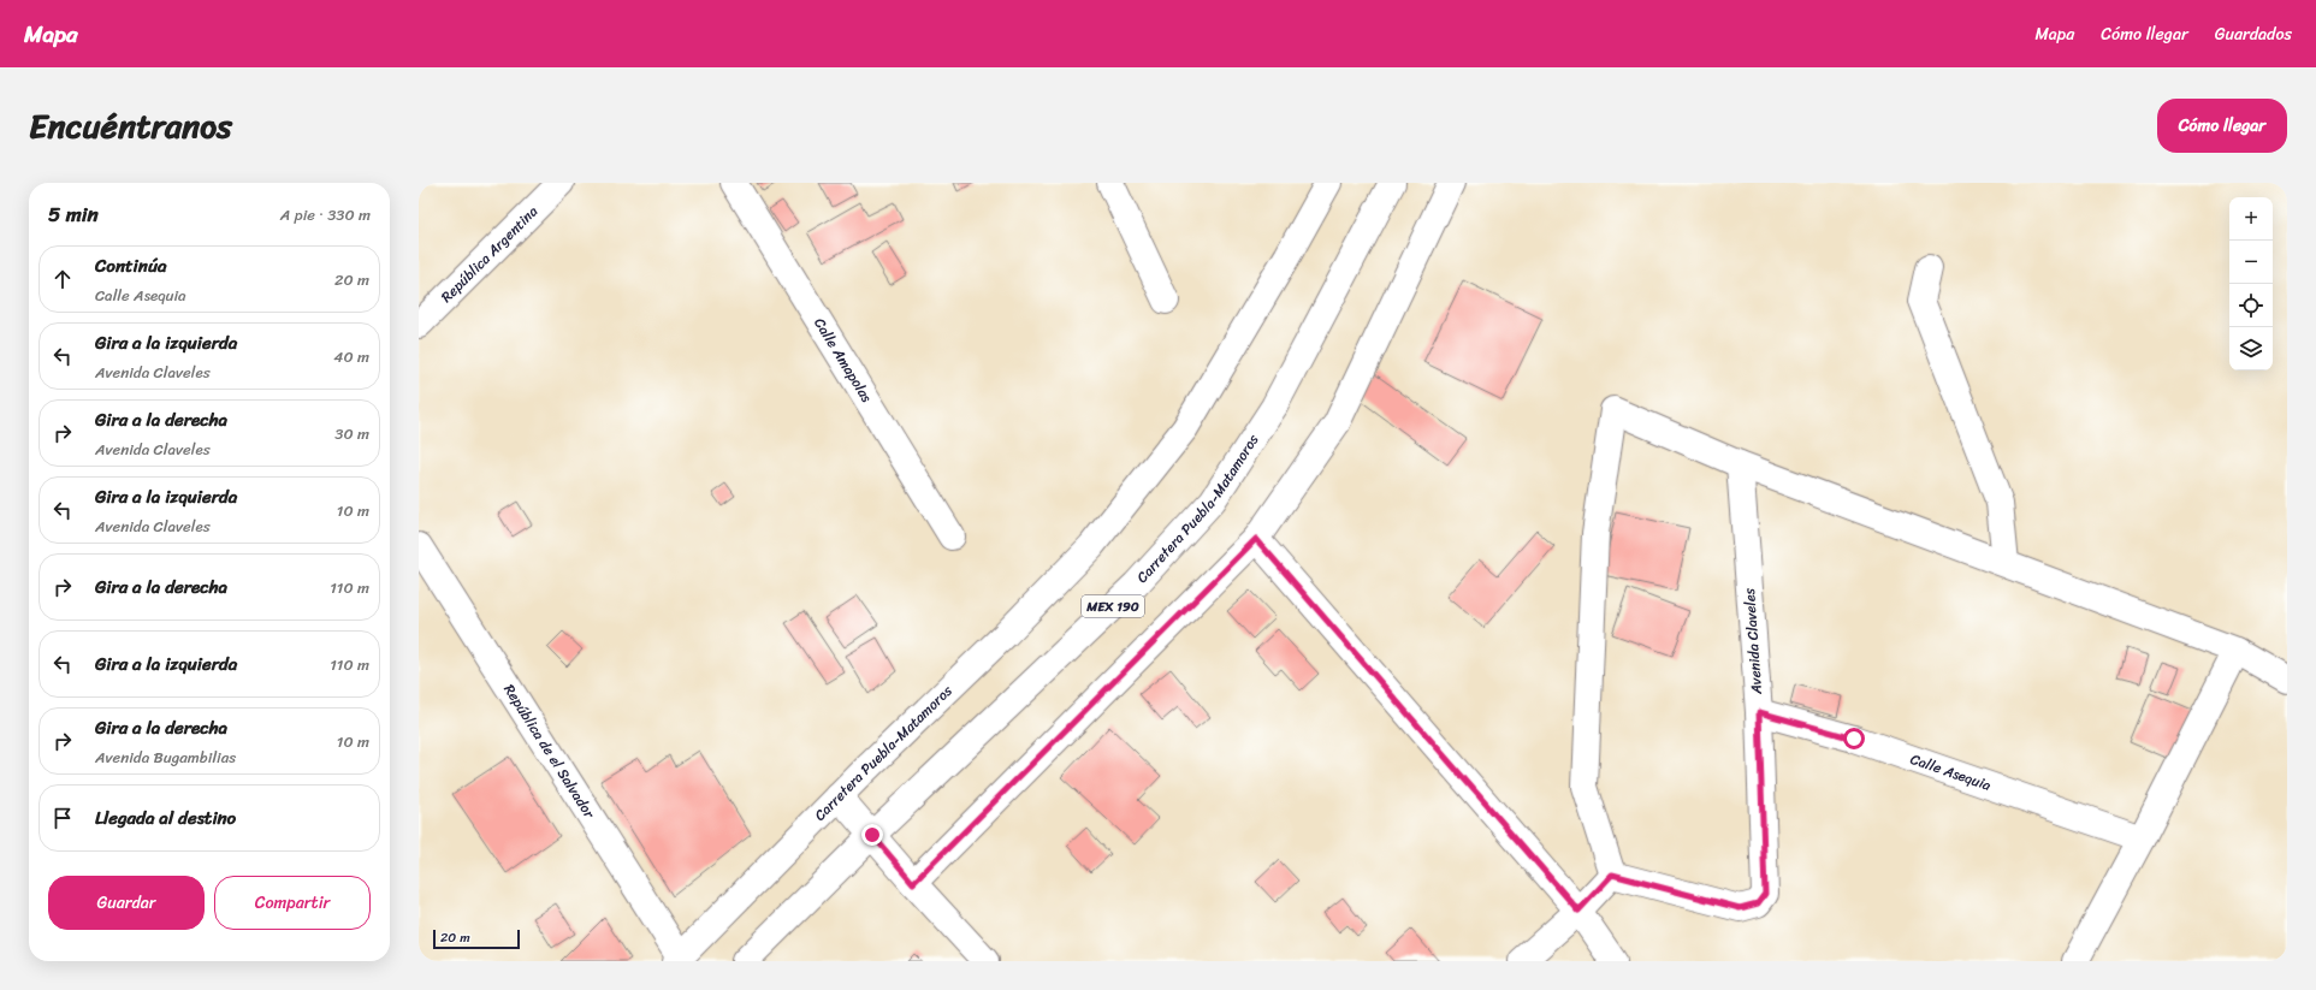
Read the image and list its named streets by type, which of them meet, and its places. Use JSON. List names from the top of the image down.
{
  "streets": {
    "street": [
      "República Argentina",
      "Calle Amapolas",
      "Carretera Puebla-Matamoros",
      "MEX 190",
      "Avenida Claveles",
      "República de el Salvador",
      "Calle Asequia"
    ]
  },
  "crossings": [
    ["Carretera Puebla-Matamoros", "República de el Salvador"],
    ["Avenida Claveles", "Calle Asequia"]
  ],
  "scale_bar": "20 m",
  "page": {
    "header": "Mapa",
    "nav": ["Mapa", "Cómo llegar", "Guardados"],
    "title": "Encuéntranos",
    "buttons": [
      "Cómo llegar",
      ["Guardar", "Compartir"]
    ],
    "heading": ["5 min", "A pie · 330 m"],
    "map_buttons": ["+", "−"],
    "list": [
      ["Continúa", "Calle Asequia", "20 m"],
      ["Gira a la izquierda", "Avenida Claveles", "40 m"],
      ["Gira a la derecha", "Avenida Claveles", "30 m"],
      ["Gira a la izquierda", "Avenida Claveles", "10 m"],
      ["Gira a la derecha", "110 m"],
      ["Gira a la izquierda", "110 m"],
      ["Gira a la derecha", "Avenida Bugambilias", "10 m"],
      "Llegada al destino"
    ],
    "scale": "20 m"
  }
}
